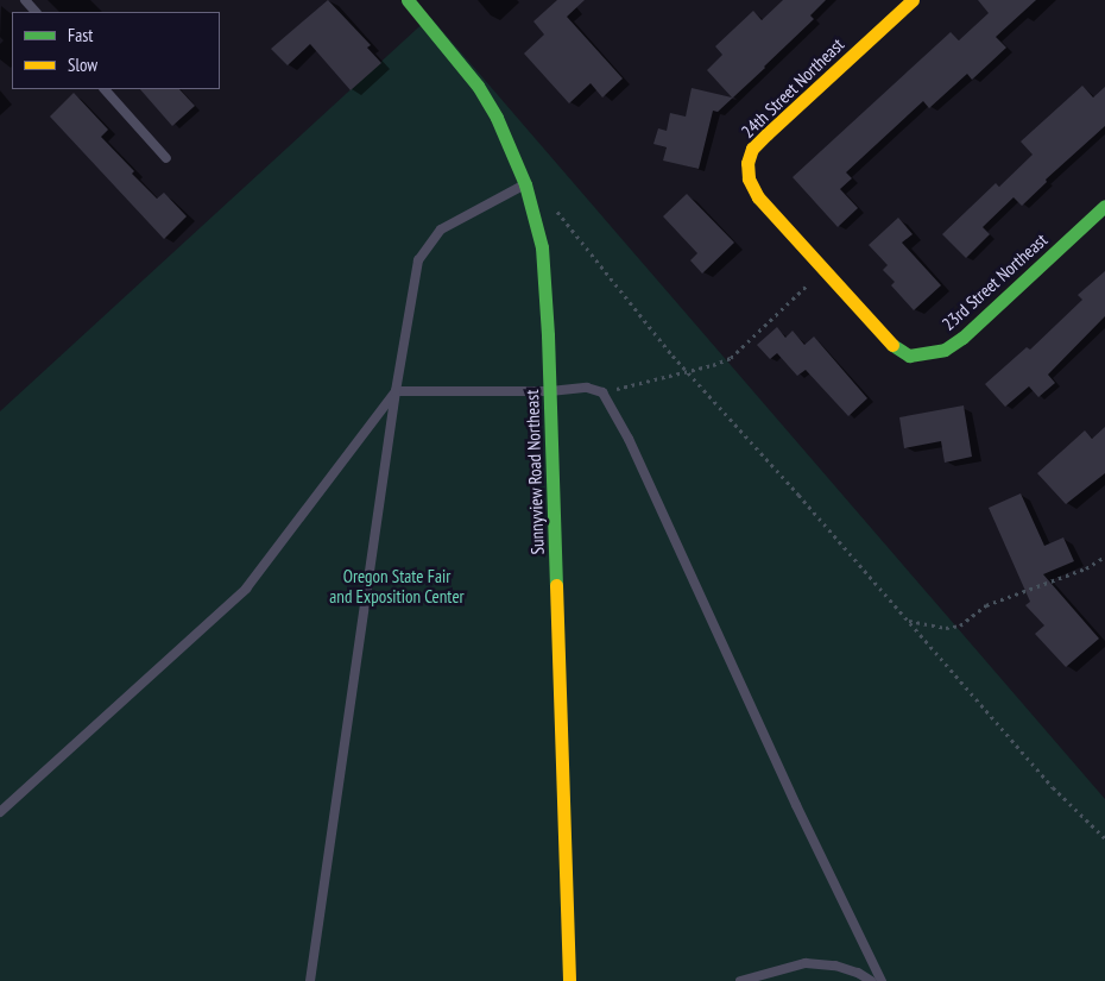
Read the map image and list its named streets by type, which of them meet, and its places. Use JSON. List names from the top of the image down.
{
  "streets": {
    "main road": ["24th Street Northeast", "23rd Street Northeast", "Sunnyview Road Northeast"]
  },
  "crossings": [
    ["24th Street Northeast", "23rd Street Northeast"]
  ],
  "parks": ["Oregon State Fair and Exposition Center"],
  "legend": ["Fast", "Slow"]
}
